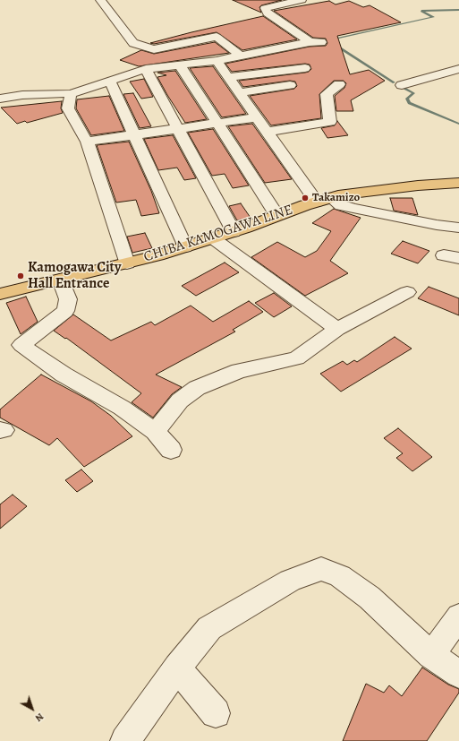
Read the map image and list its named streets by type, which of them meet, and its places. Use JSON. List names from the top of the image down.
{
  "streets": {
    "main road": ["CHIBA KAMOGAWA LINE"]
  },
  "places": ["Takamizo", "Kamogawa City Hall Entrance"],
  "north": "bottom right"
}
